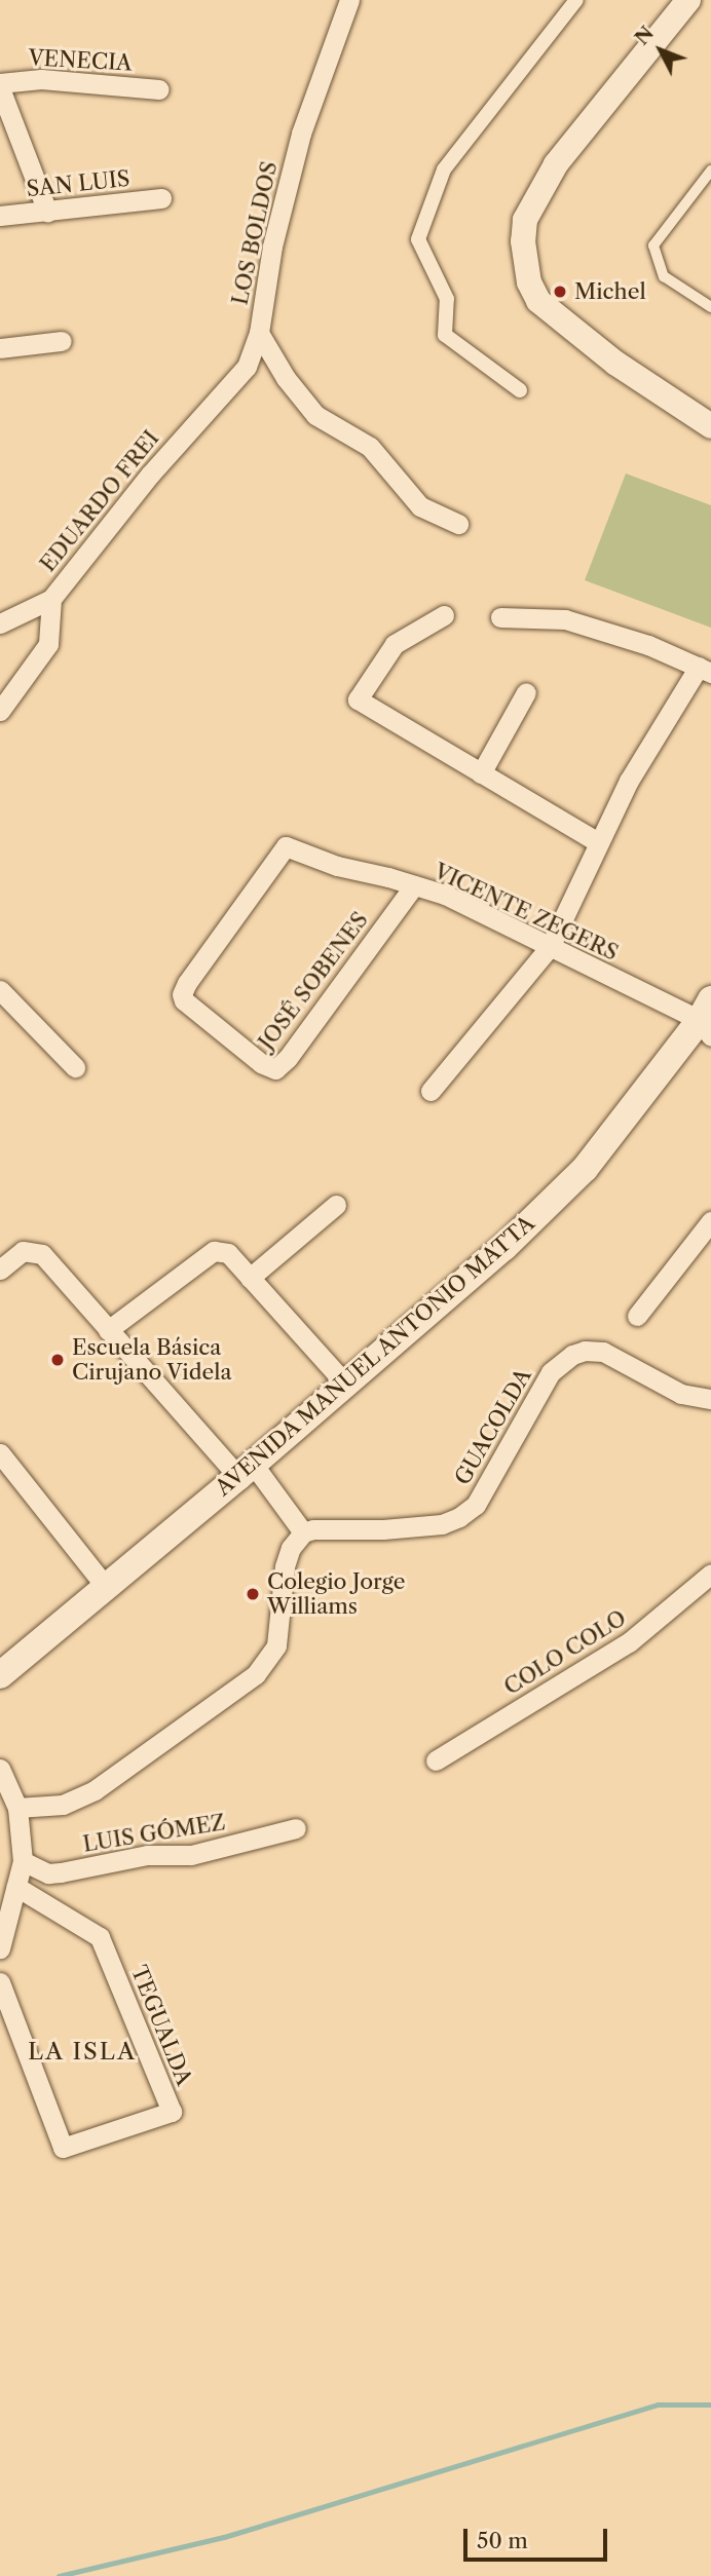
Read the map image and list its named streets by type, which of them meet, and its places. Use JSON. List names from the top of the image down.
{
  "streets": {
    "main road": ["AVENIDA MANUEL ANTONIO MATTA"],
    "street": [
      "VENECIA",
      "SAN LUIS",
      "LOS BOLDOS",
      "EDUARDO FREI",
      "VICENTE ZEGERS",
      "JOSÉ SOBENES",
      "GUACOLDA",
      "COLO COLO",
      "LUIS GÓMEZ",
      "TEGUALDA"
    ]
  },
  "crossings": [
    ["LOS BOLDOS", "EDUARDO FREI"],
    ["VICENTE ZEGERS", "JOSÉ SOBENES"],
    ["VICENTE ZEGERS", "AVENIDA MANUEL ANTONIO MATTA"]
  ],
  "districts": ["LA ISLA"],
  "places": ["Michel", "Escuela Básica Cirujano Videla", "Colegio Jorge Williams"],
  "scale_bar": "50 m",
  "north": "top left"
}
